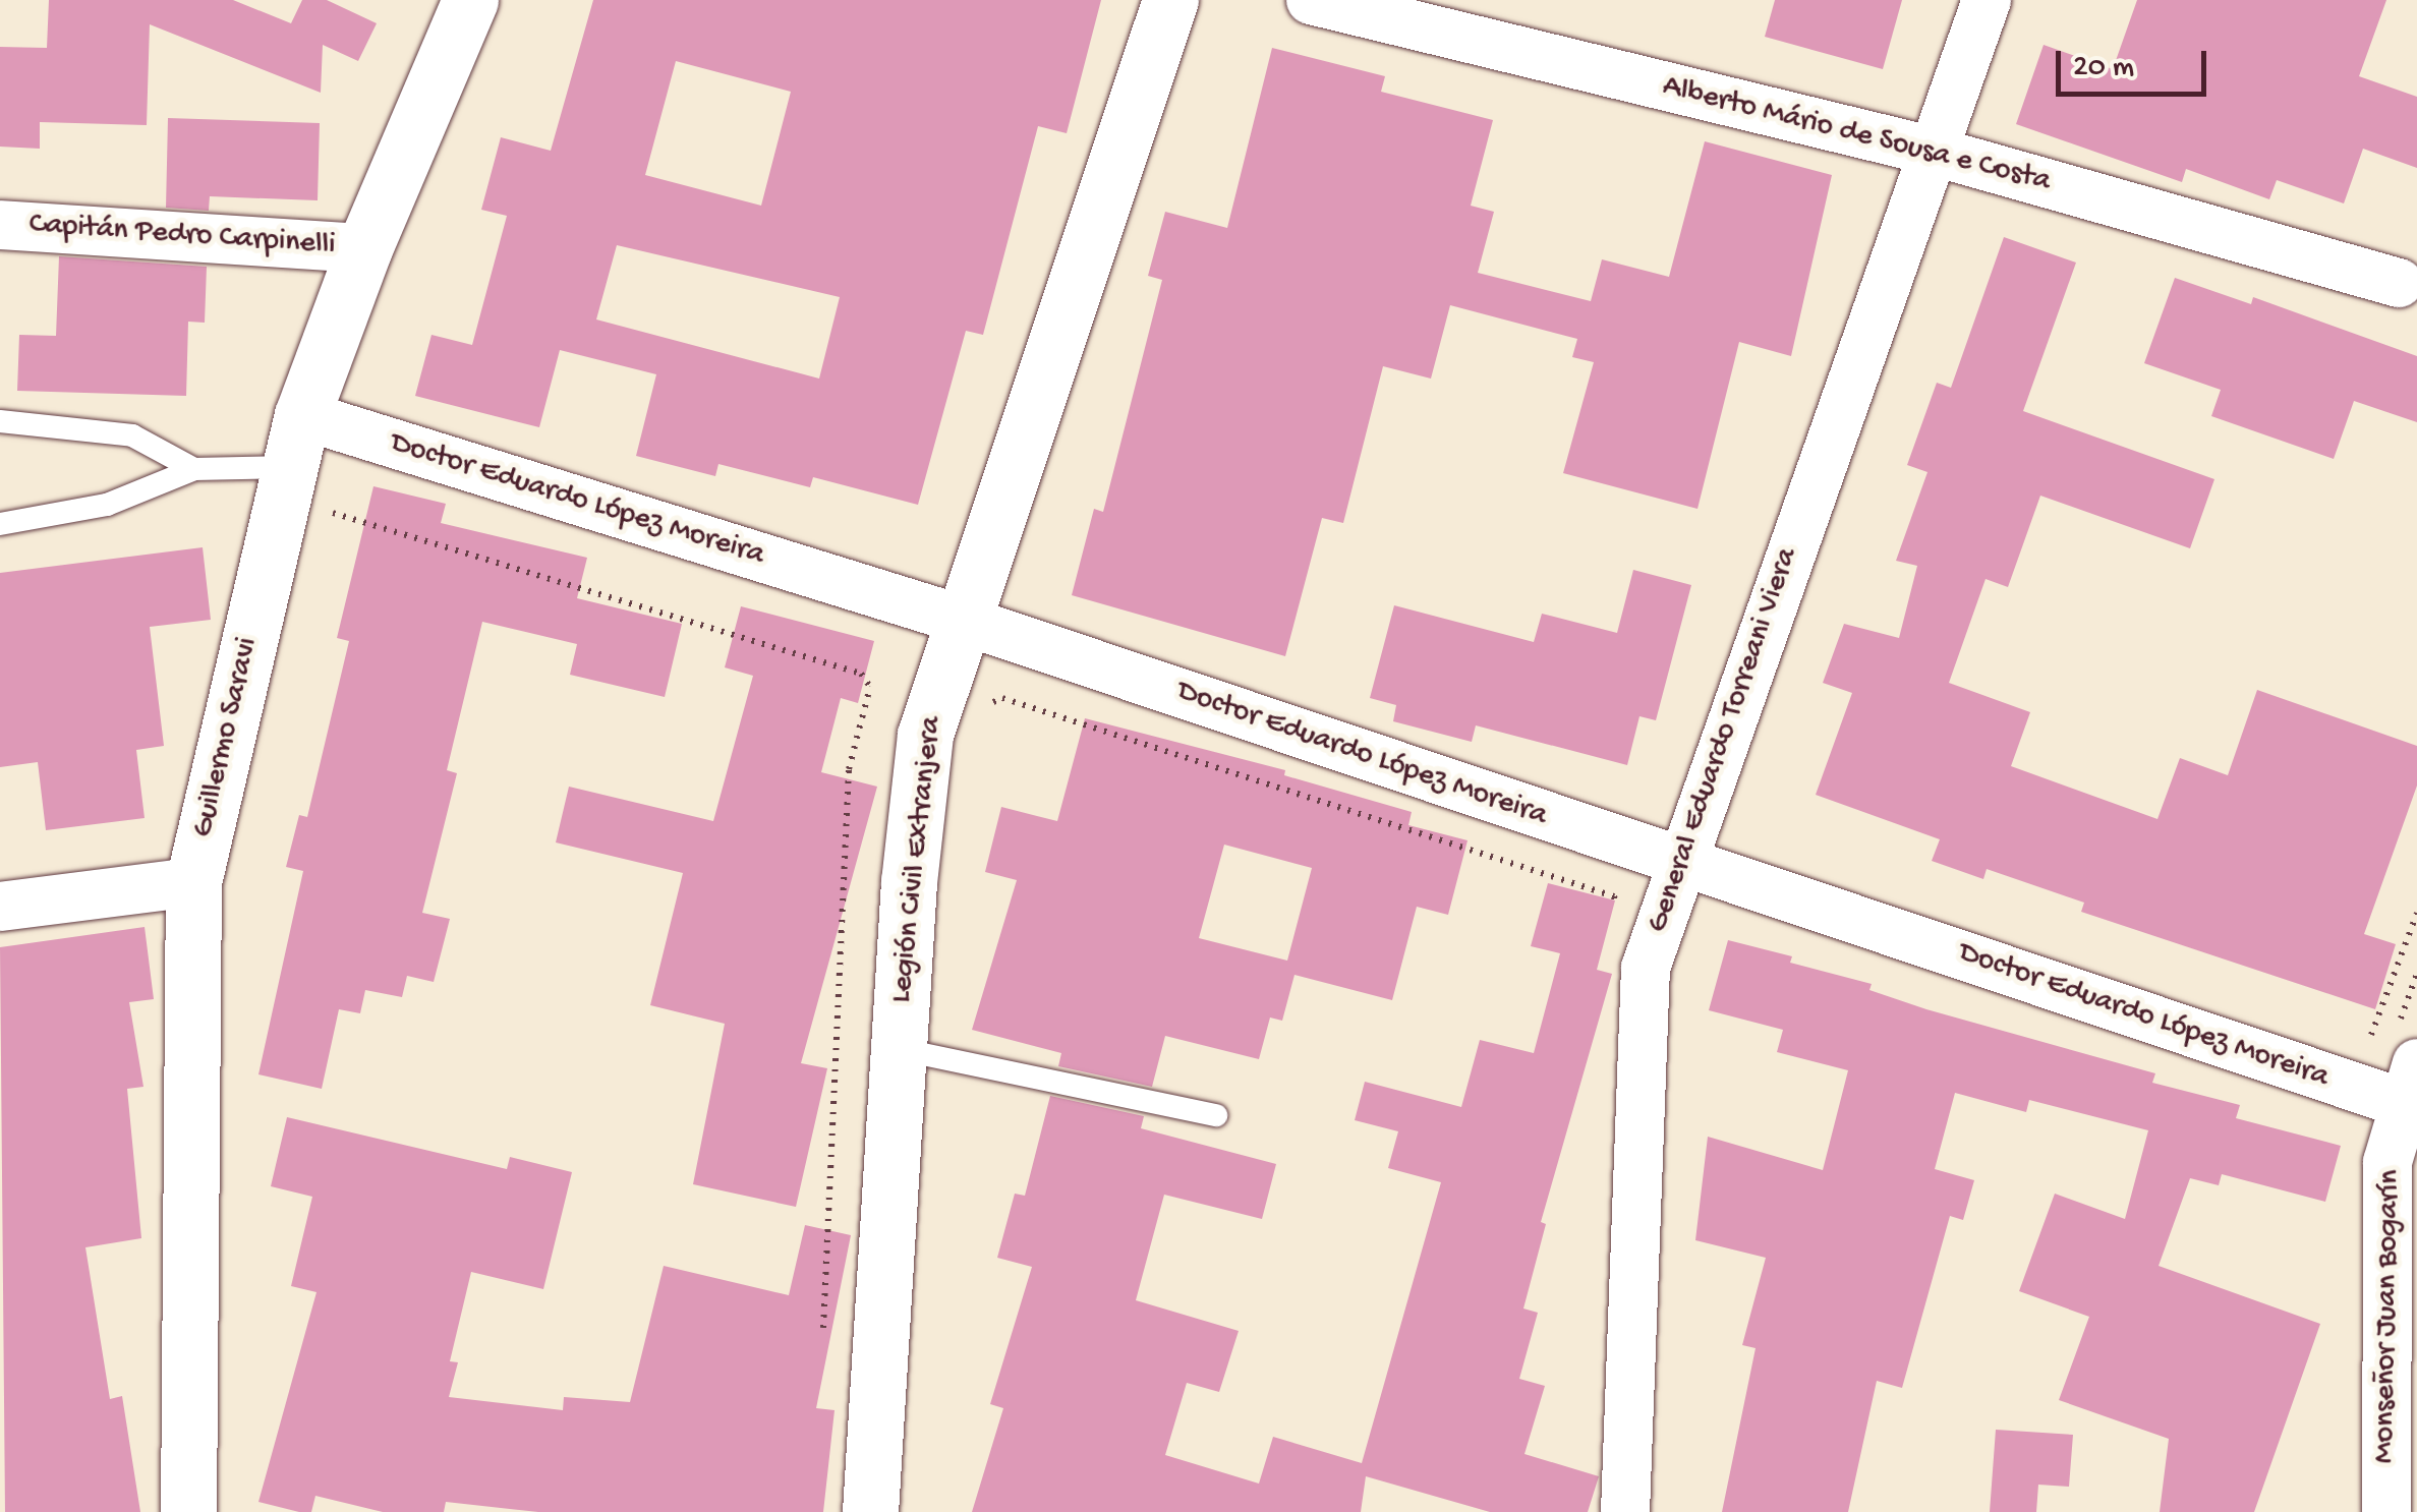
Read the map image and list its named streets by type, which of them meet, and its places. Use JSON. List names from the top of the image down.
{
  "streets": {
    "street": [
      "Alberto Mário de Sousa e Costa",
      "Capitán Pedro Carpinelli",
      "Doctor Eduardo López Moreira",
      "Guillermo Saravi",
      "General Eduardo Torreani Viera",
      "Legión Civil Extranjera",
      "Monseñor Juan Bogarín"
    ]
  },
  "crossings": [
    ["Alberto Mário de Sousa e Costa", "General Eduardo Torreani Viera"],
    ["Capitán Pedro Carpinelli", "Guillermo Saravi"],
    ["Doctor Eduardo López Moreira", "Guillermo Saravi"],
    ["Doctor Eduardo López Moreira", "General Eduardo Torreani Viera"],
    ["Doctor Eduardo López Moreira", "Legión Civil Extranjera"],
    ["Doctor Eduardo López Moreira", "Monseñor Juan Bogarín"]
  ],
  "scale_bar": "20 m"
}
